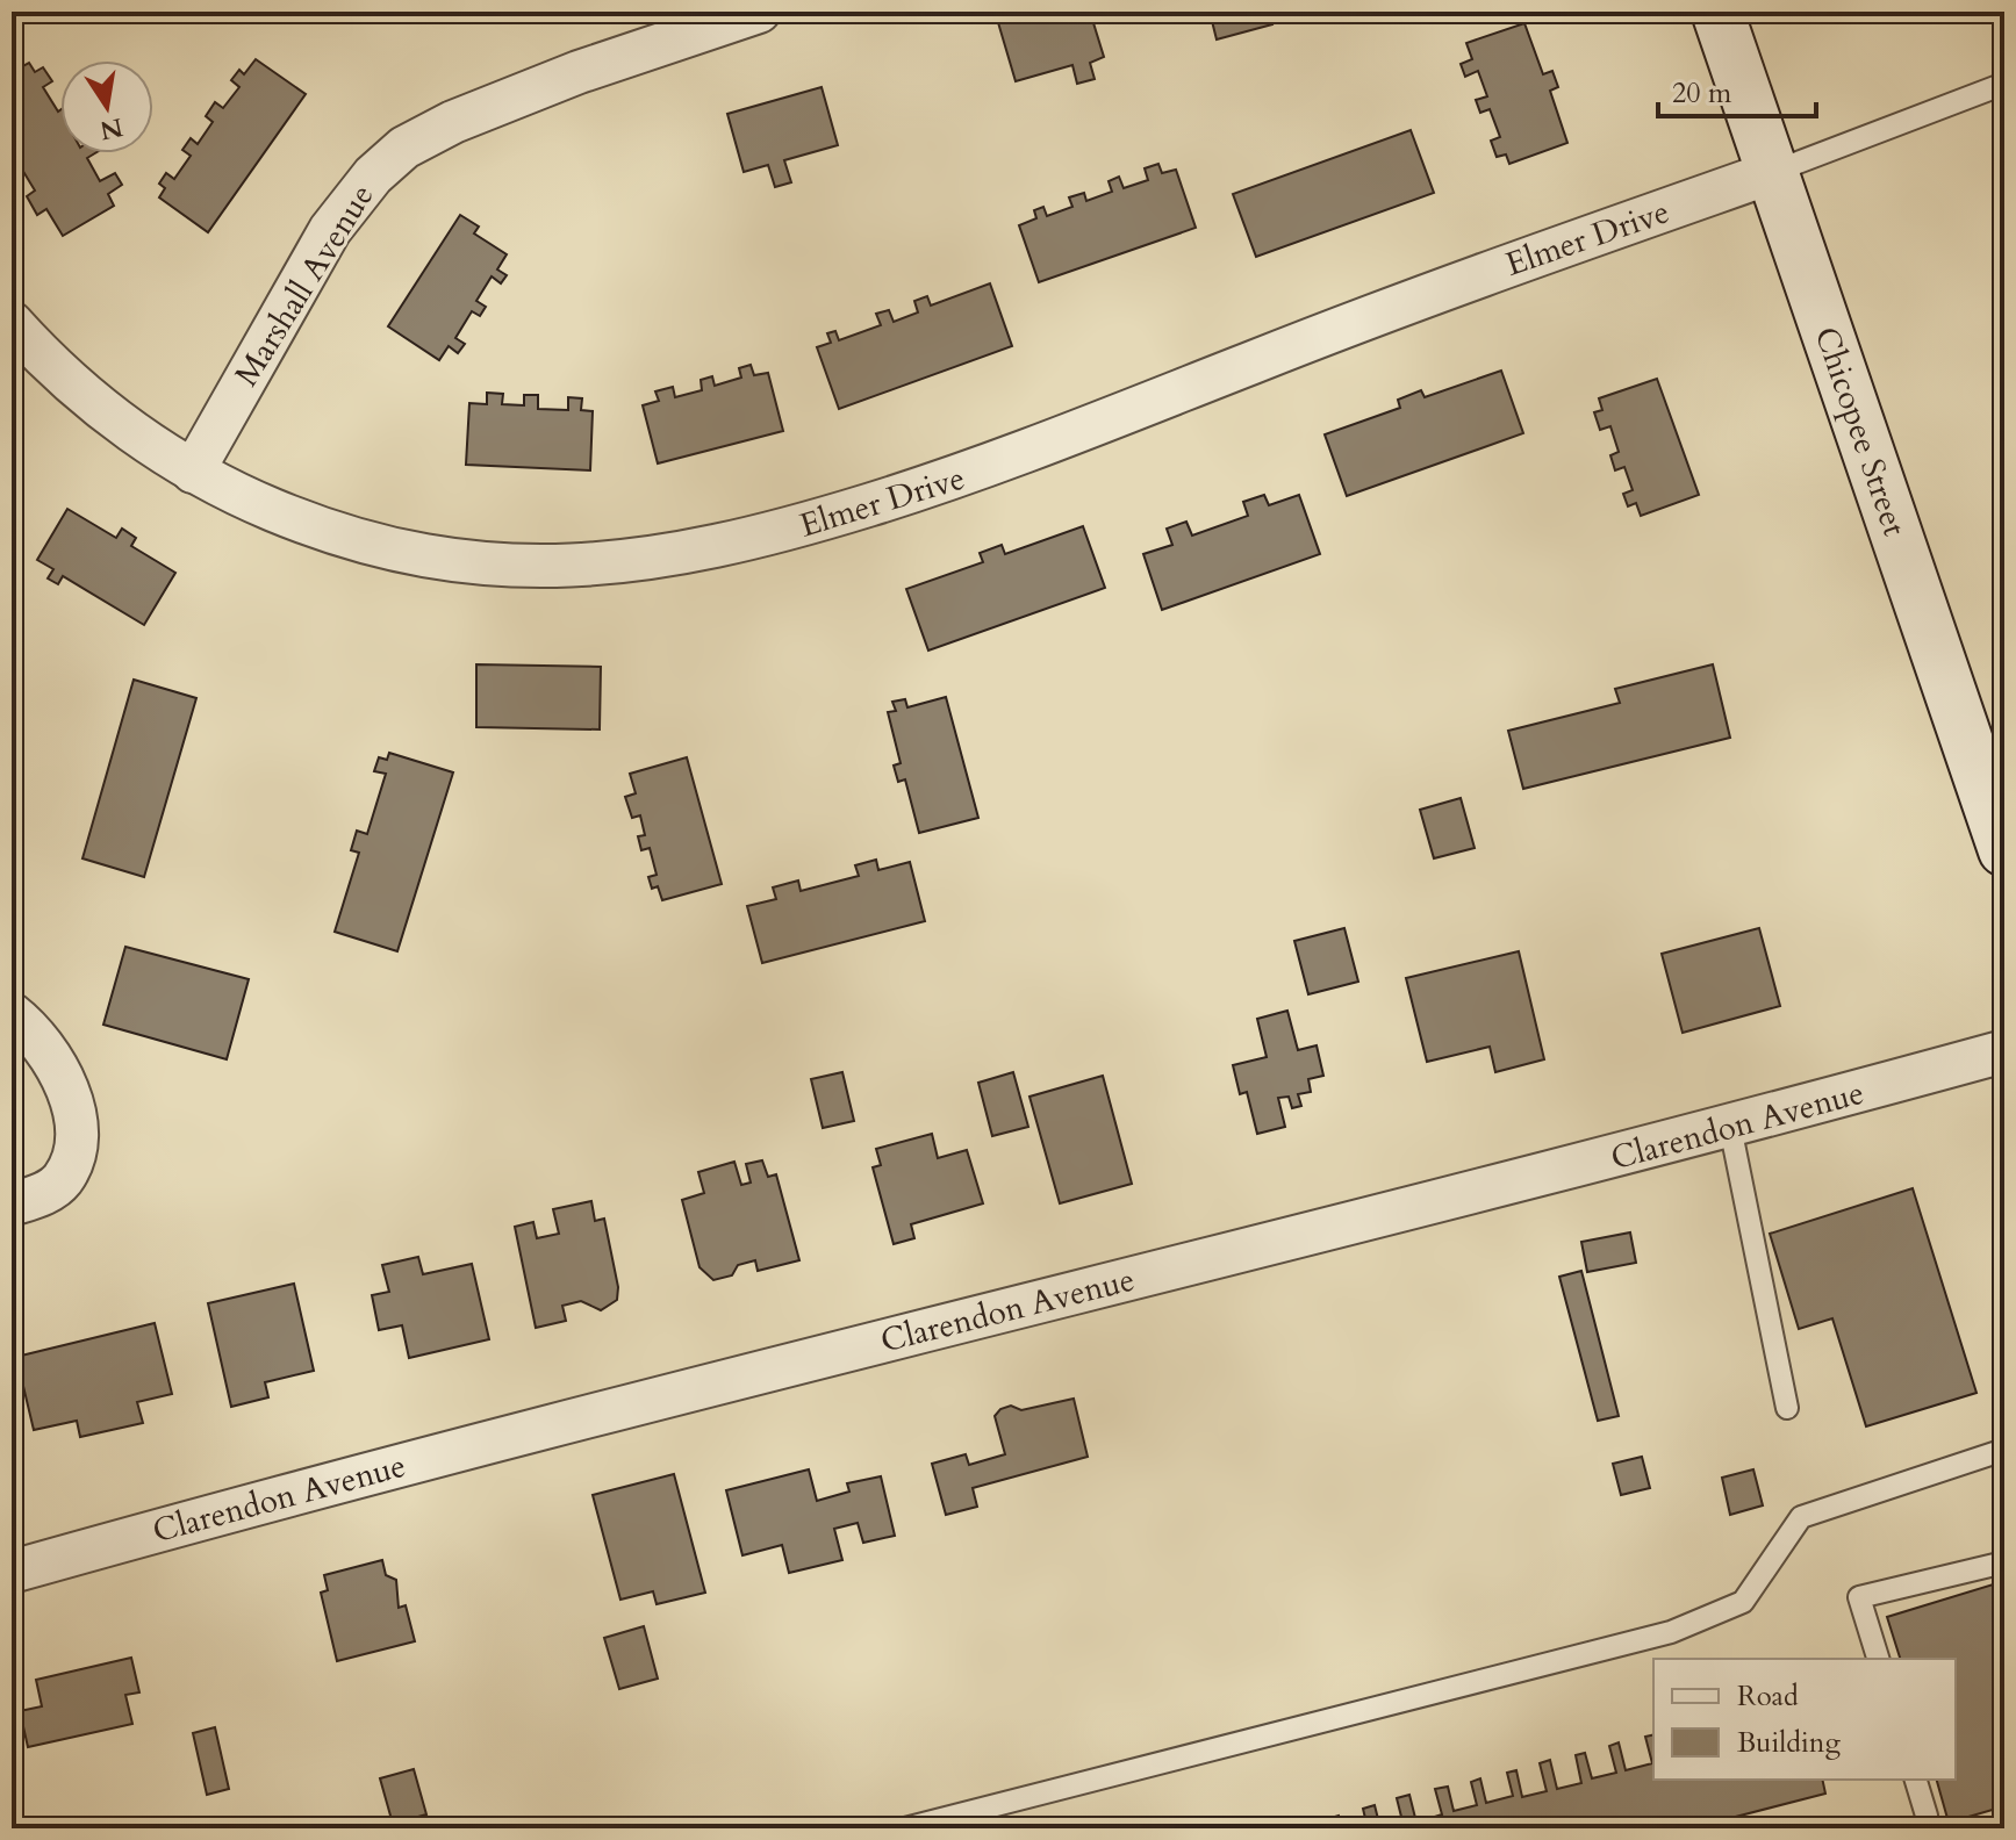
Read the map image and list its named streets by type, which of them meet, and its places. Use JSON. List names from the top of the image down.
{
  "streets": {
    "main road": ["Chicopee Street"],
    "street": ["Elmer Drive", "Marshall Avenue", "Clarendon Avenue"]
  },
  "crossings": [
    ["Elmer Drive", "Marshall Avenue"],
    ["Elmer Drive", "Chicopee Street"]
  ],
  "legend": ["Road", "Building"],
  "scale_bar": "20 m",
  "north": "bottom"
}
